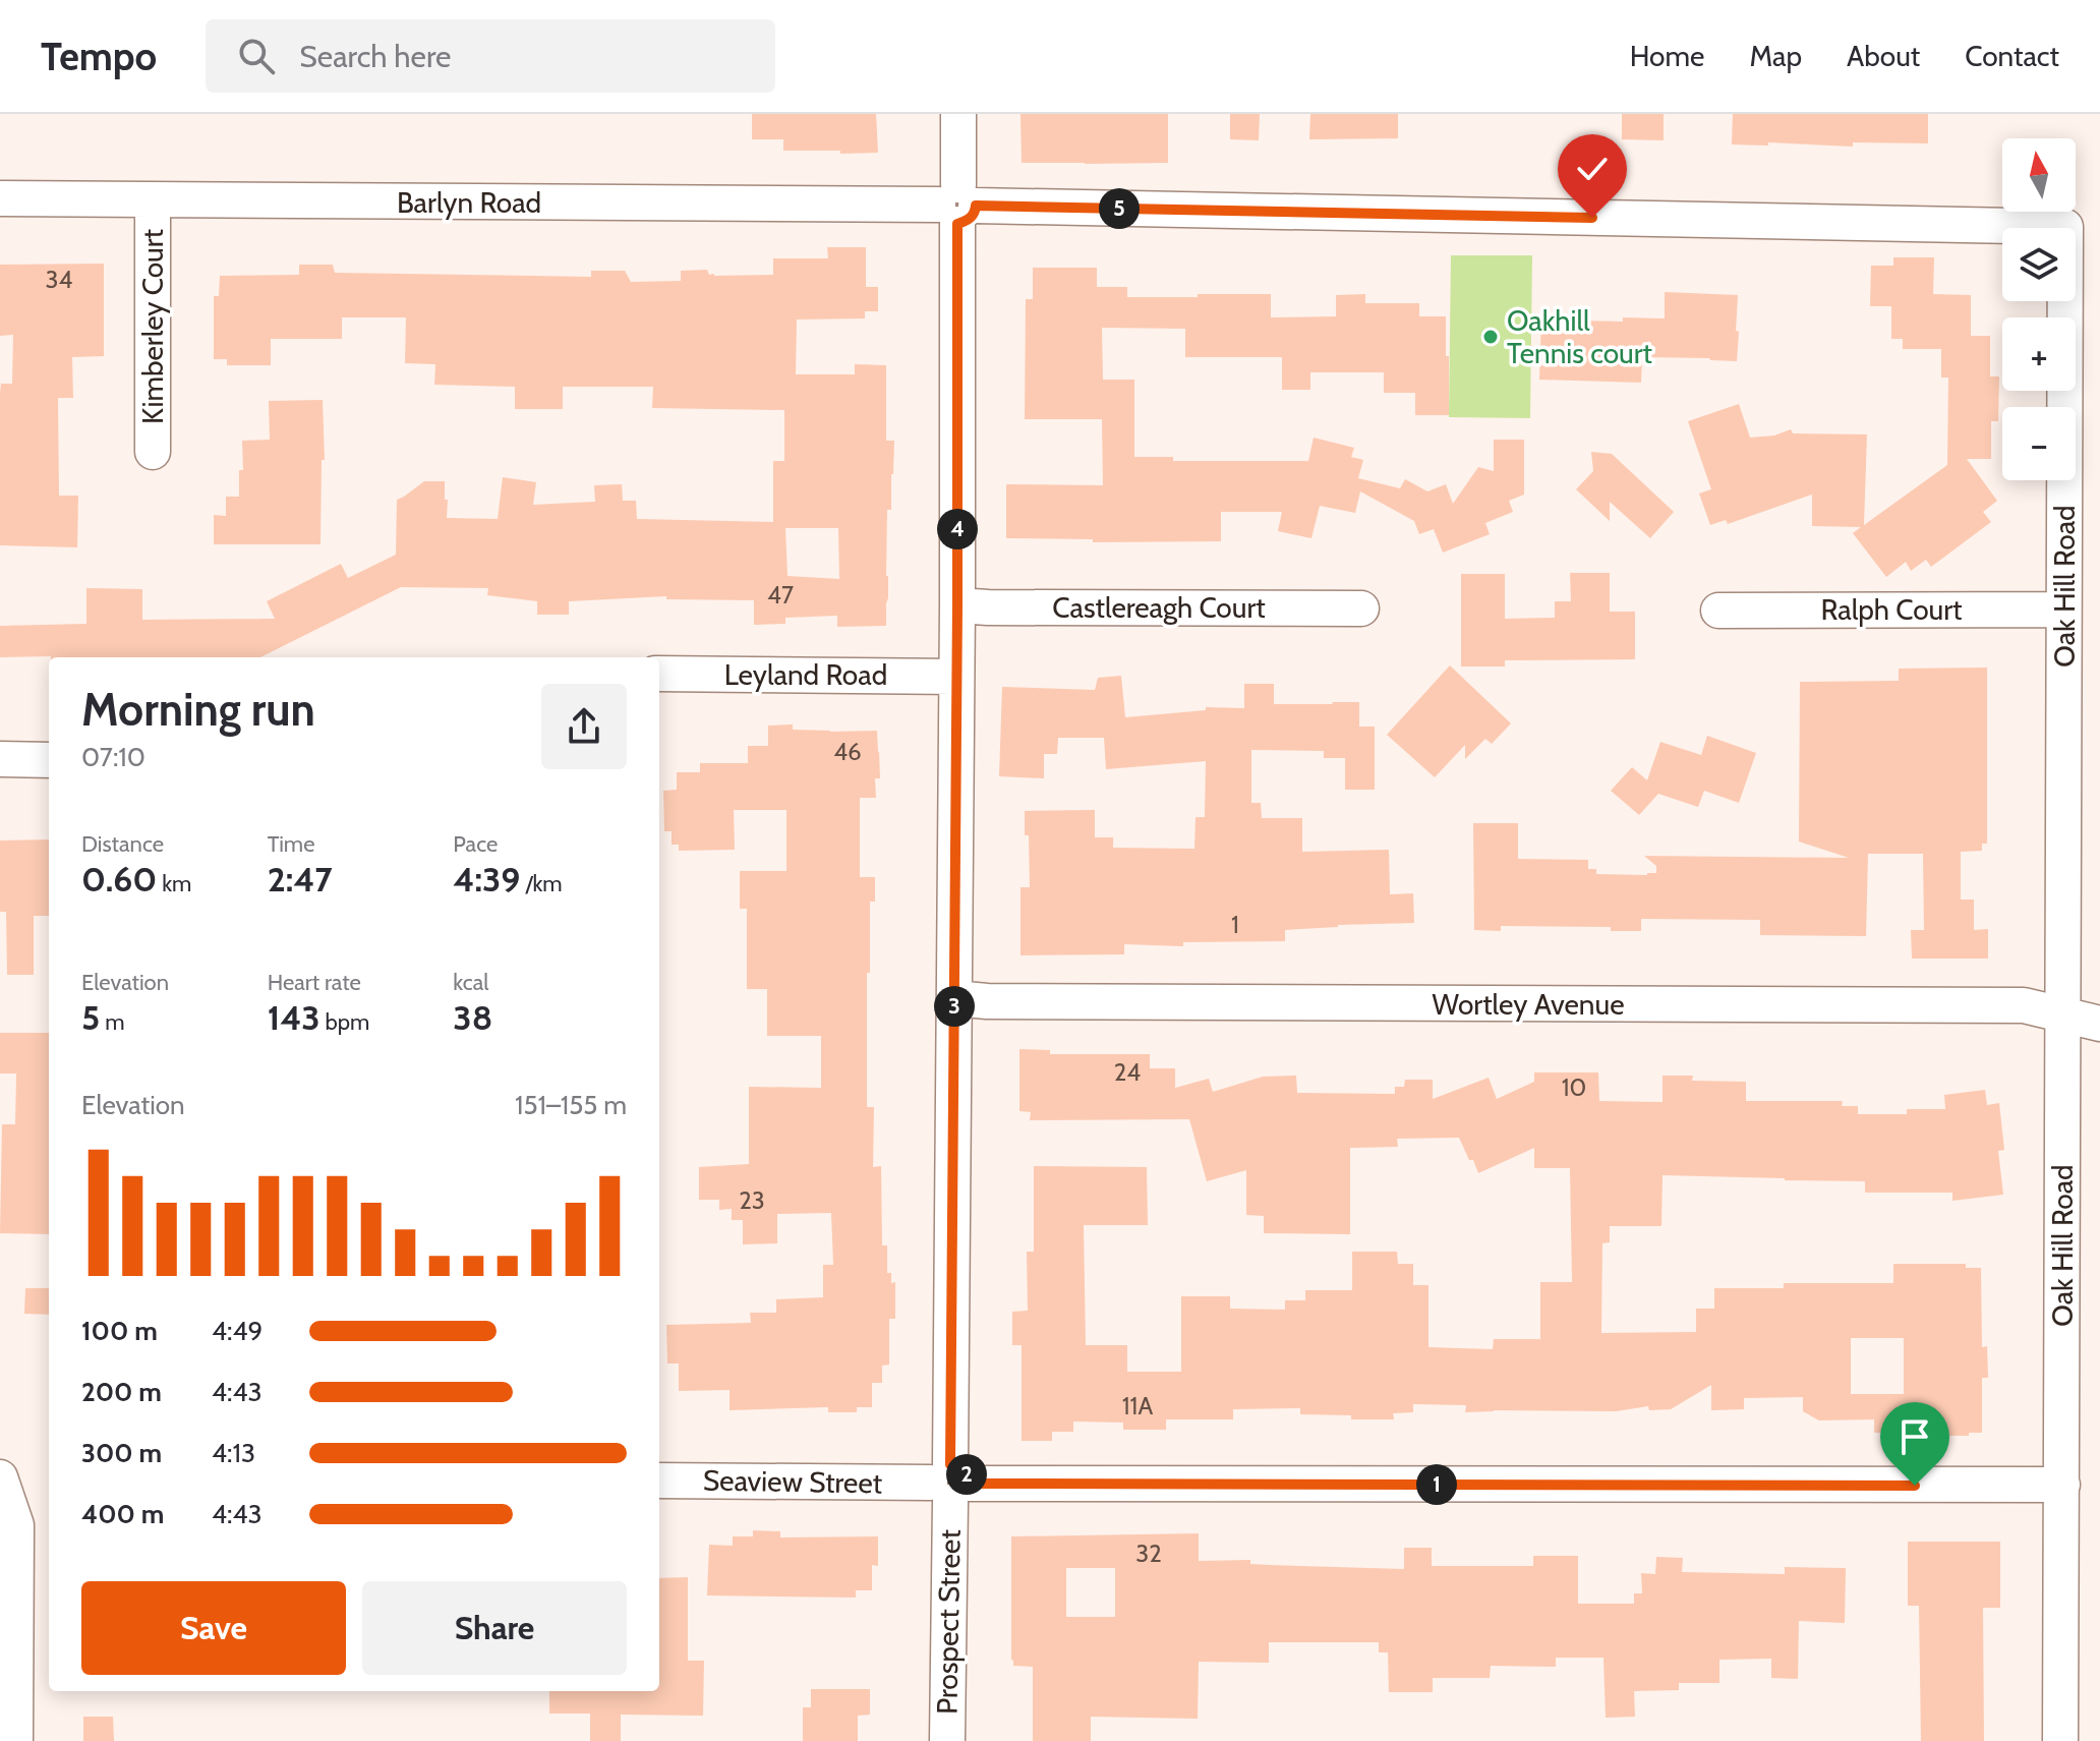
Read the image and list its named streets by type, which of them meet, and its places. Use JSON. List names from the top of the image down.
{
  "streets": {
    "street": [
      "Barlyn Road",
      "Kimberley Court",
      "Oak Hill Road",
      "Castlereagh Court",
      "Ralph Court",
      "Leyland Road",
      "Wortley Avenue",
      "Seaview Street",
      "Prospect Street"
    ]
  },
  "crossings": [
    ["Barlyn Road", "Kimberley Court"],
    ["Barlyn Road", "Oak Hill Road"],
    ["Barlyn Road", "Prospect Street"],
    ["Oak Hill Road", "Ralph Court"],
    ["Oak Hill Road", "Wortley Avenue"],
    ["Oak Hill Road", "Seaview Street"],
    ["Oak Hill Road", "Prospect Street"],
    ["Castlereagh Court", "Prospect Street"],
    ["Leyland Road", "Prospect Street"],
    ["Wortley Avenue", "Prospect Street"],
    ["Seaview Street", "Prospect Street"]
  ],
  "places": ["Oakhill Tennis court"],
  "house_numbers": [
    "34",
    "47",
    "46",
    "1",
    "24",
    "10",
    "23",
    "11A",
    "32"
  ],
  "north": "top",
  "page": {
    "header": "Tempo",
    "search": "Search here",
    "nav": [
      "Home",
      "Map",
      "About",
      "Contact"
    ],
    "map_buttons": ["+", "−"],
    "pins": [
      "5",
      "4",
      "3",
      "2",
      "1"
    ],
    "heading": ["Morning run", "07:10"],
    "stats": [
      ["Distance", "0.60 km"],
      ["Time", "2:47"],
      ["Pace", "4:39 /km"],
      ["Elevation", "5 m"],
      ["Heart rate", "143 bpm"],
      ["kcal", "38"]
    ],
    "chart": ["Elevation", "151–155 m"],
    "list": [
      {
        "name": "100 m",
        "note": "4:49"
      },
      {
        "name": "200 m",
        "note": "4:43"
      },
      {
        "name": "300 m",
        "note": "4:13"
      },
      {
        "name": "400 m",
        "note": "4:43"
      }
    ],
    "buttons": ["Save", "Share"]
  }
}
